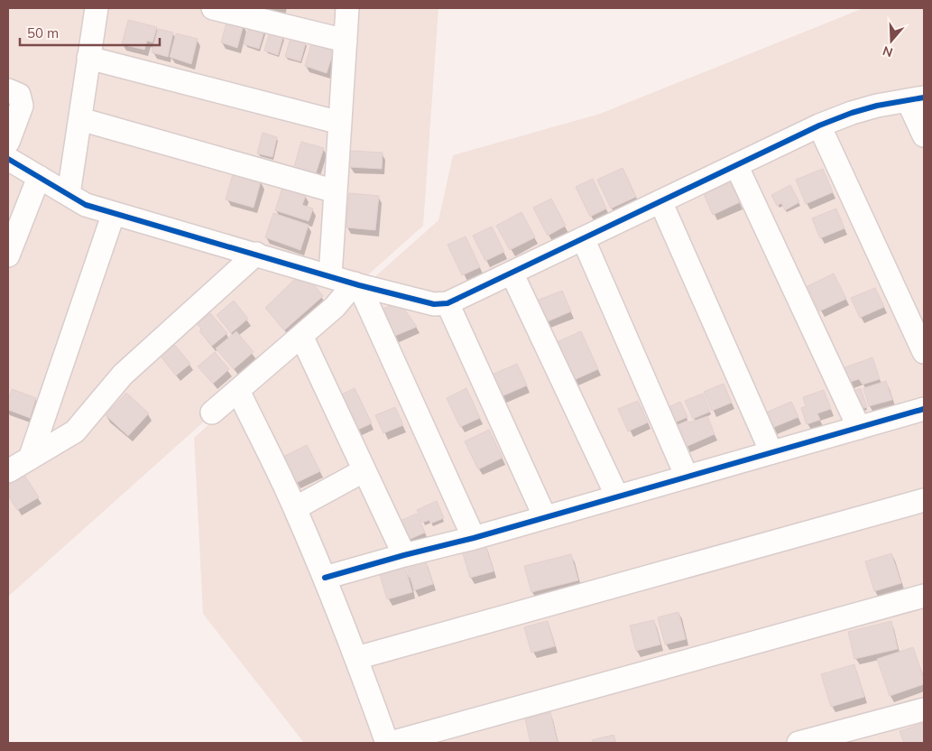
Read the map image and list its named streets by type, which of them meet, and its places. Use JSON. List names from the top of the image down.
{
  "scale_bar": "50 m",
  "north": "bottom"
}
